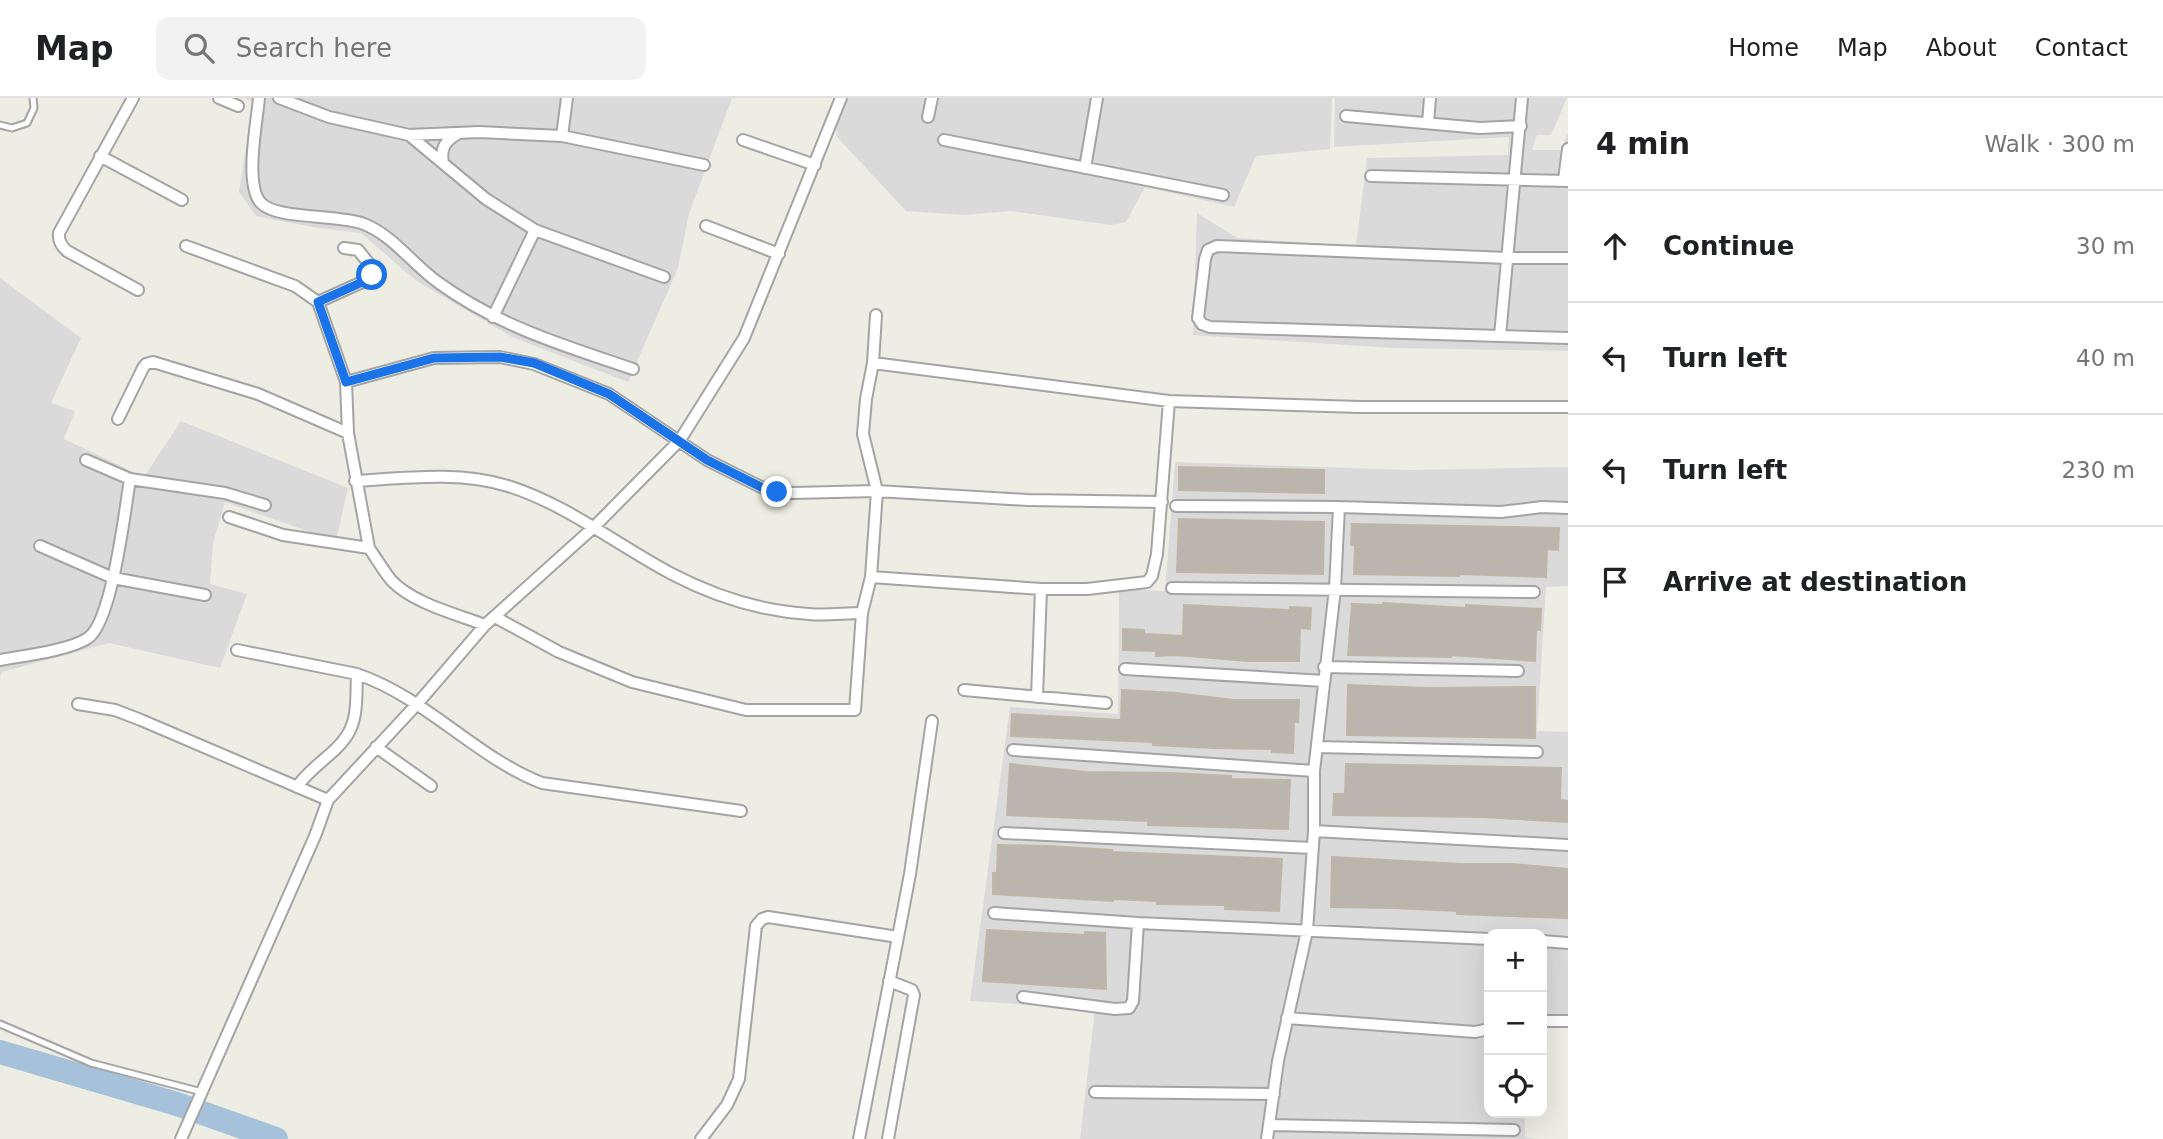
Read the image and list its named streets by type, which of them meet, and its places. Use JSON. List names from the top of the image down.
{
  "page": {
    "header": "Map",
    "search": "Search here",
    "nav": [
      "Home",
      "Map",
      "About",
      "Contact"
    ],
    "heading": ["4 min", "Walk · 300 m"],
    "list": [
      ["Continue", "30 m"],
      ["Turn left", "40 m"],
      ["Turn left", "230 m"],
      "Arrive at destination"
    ],
    "map_buttons": ["+", "−"]
  }
}
